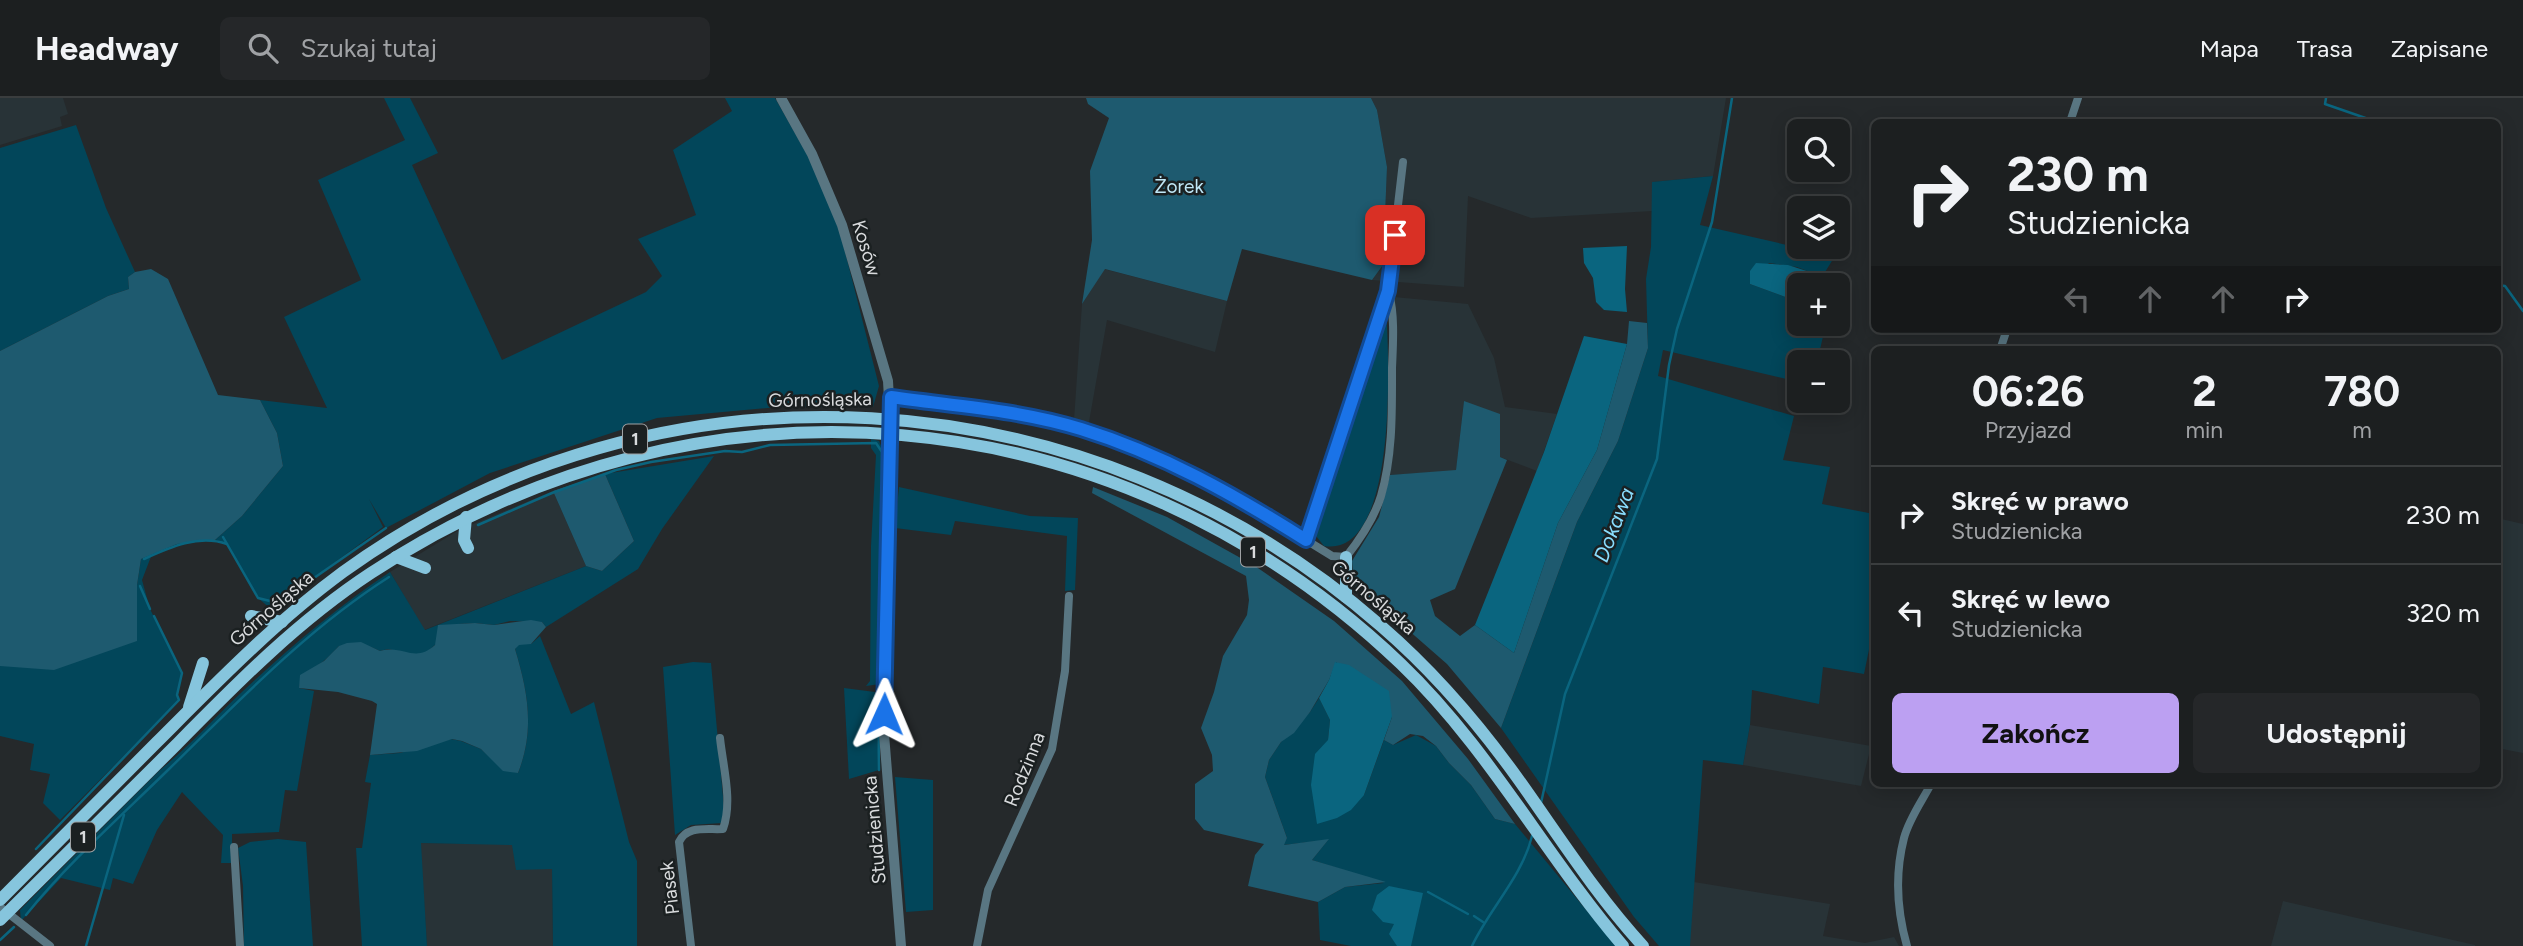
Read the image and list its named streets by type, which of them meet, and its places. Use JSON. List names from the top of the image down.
{
  "streets": {
    "main road": ["Górnośląska", "1"],
    "street": [
      "Kosów",
      "Rodzinna",
      "Studzienicka",
      "Piasek"
    ]
  },
  "crossings": [
    ["Kosów", "Górnośląska"],
    ["Kosów", "Studzienicka"],
    ["Górnośląska", "Studzienicka"]
  ],
  "water": ["Dokawa"],
  "parks": ["Żorek"],
  "page": {
    "header": "Headway",
    "search": "Szukaj tutaj",
    "nav": ["Mapa", "Trasa", "Zapisane"],
    "map_buttons": ["+", "−"],
    "turn": ["230 m", "Studzienicka"],
    "eta": [
      "06:26",
      "Przyjazd",
      "2",
      "min",
      "780",
      "m"
    ],
    "list": [
      {
        "name": "Skręć w prawo",
        "note": "Studzienicka",
        "value": "230 m"
      },
      {
        "name": "Skręć w lewo",
        "note": "Studzienicka",
        "value": "320 m"
      }
    ],
    "buttons": ["Zakończ", "Udostępnij"]
  }
}
